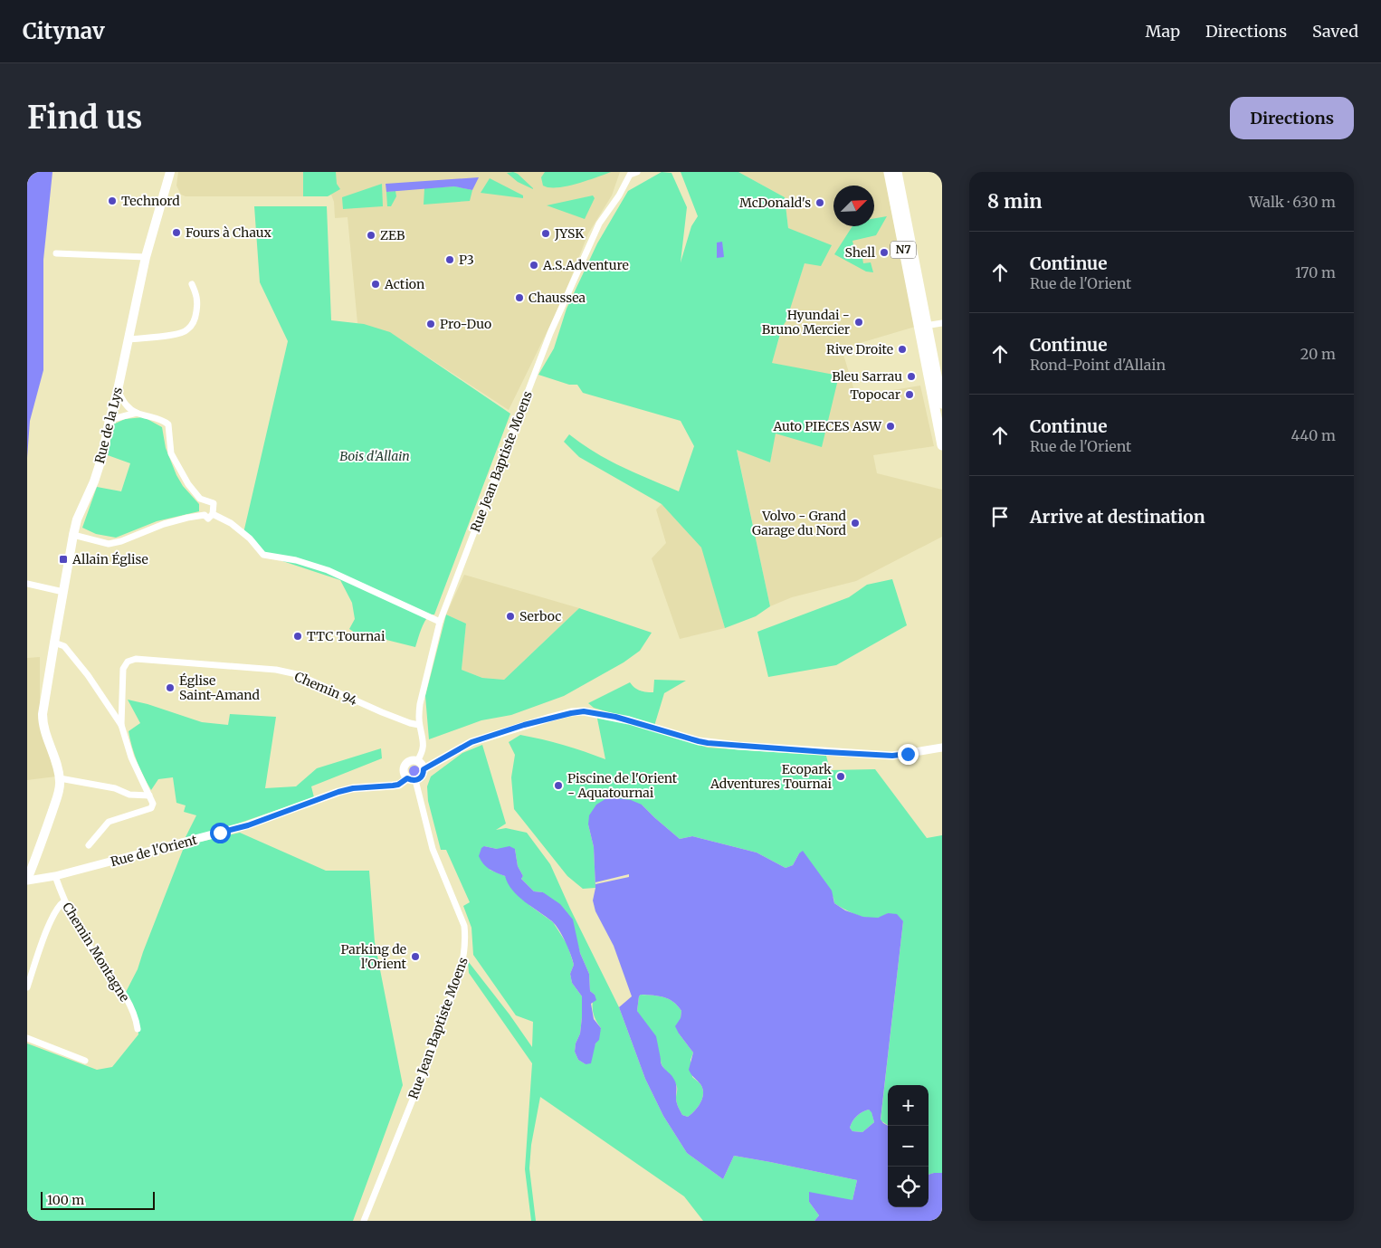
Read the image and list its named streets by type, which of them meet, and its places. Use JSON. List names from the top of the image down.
{
  "streets": {
    "main road": ["N7", "Rue de la Lys"],
    "street": [
      "Rue Jean Baptiste Moens",
      "Chemin 94",
      "Rue de l'Orient",
      "Chemin Montagne"
    ]
  },
  "crossings": [
    ["Rue de la Lys", "Rue de l'Orient"],
    ["Rue Jean Baptiste Moens", "Chemin 94"],
    ["Rue Jean Baptiste Moens", "Rue de l'Orient"],
    ["Rue de l'Orient", "Chemin Montagne"]
  ],
  "parks": ["Bois d'Allain"],
  "places": {
    "other": [
      "Technord",
      "McDonald's",
      "Fours à Chaux",
      "JYSK",
      "ZEB",
      "Shell",
      "P3",
      "A.S.Adventure",
      "Action",
      "Chaussea",
      "Hyundai - Bruno Mercier",
      "Pro-Duo",
      "Rive Droite",
      "Bleu Sarrau",
      "Topocar",
      "Auto PIECES ASW",
      "Volvo - Grand Garage du Nord",
      "Serboc",
      "TTC Tournai",
      "Église Saint-Amand",
      "Ecopark Adventures Tournai",
      "Piscine de l'Orient - Aquatournai",
      "Parking de l'Orient"
    ],
    "transit": ["Allain Église"]
  },
  "scale_bar": "100 m",
  "north": "top right",
  "page": {
    "header": "Citynav",
    "nav": ["Map", "Directions", "Saved"],
    "buttons": "Directions",
    "title": "Find us",
    "heading": ["8 min", "Walk · 630 m"],
    "list": [
      ["Continue", "Rue de l'Orient", "170 m"],
      ["Continue", "Rond-Point d'Allain", "20 m"],
      ["Continue", "Rue de l'Orient", "440 m"],
      "Arrive at destination"
    ],
    "map_buttons": ["+", "−"],
    "scale": "100 m"
  }
}
